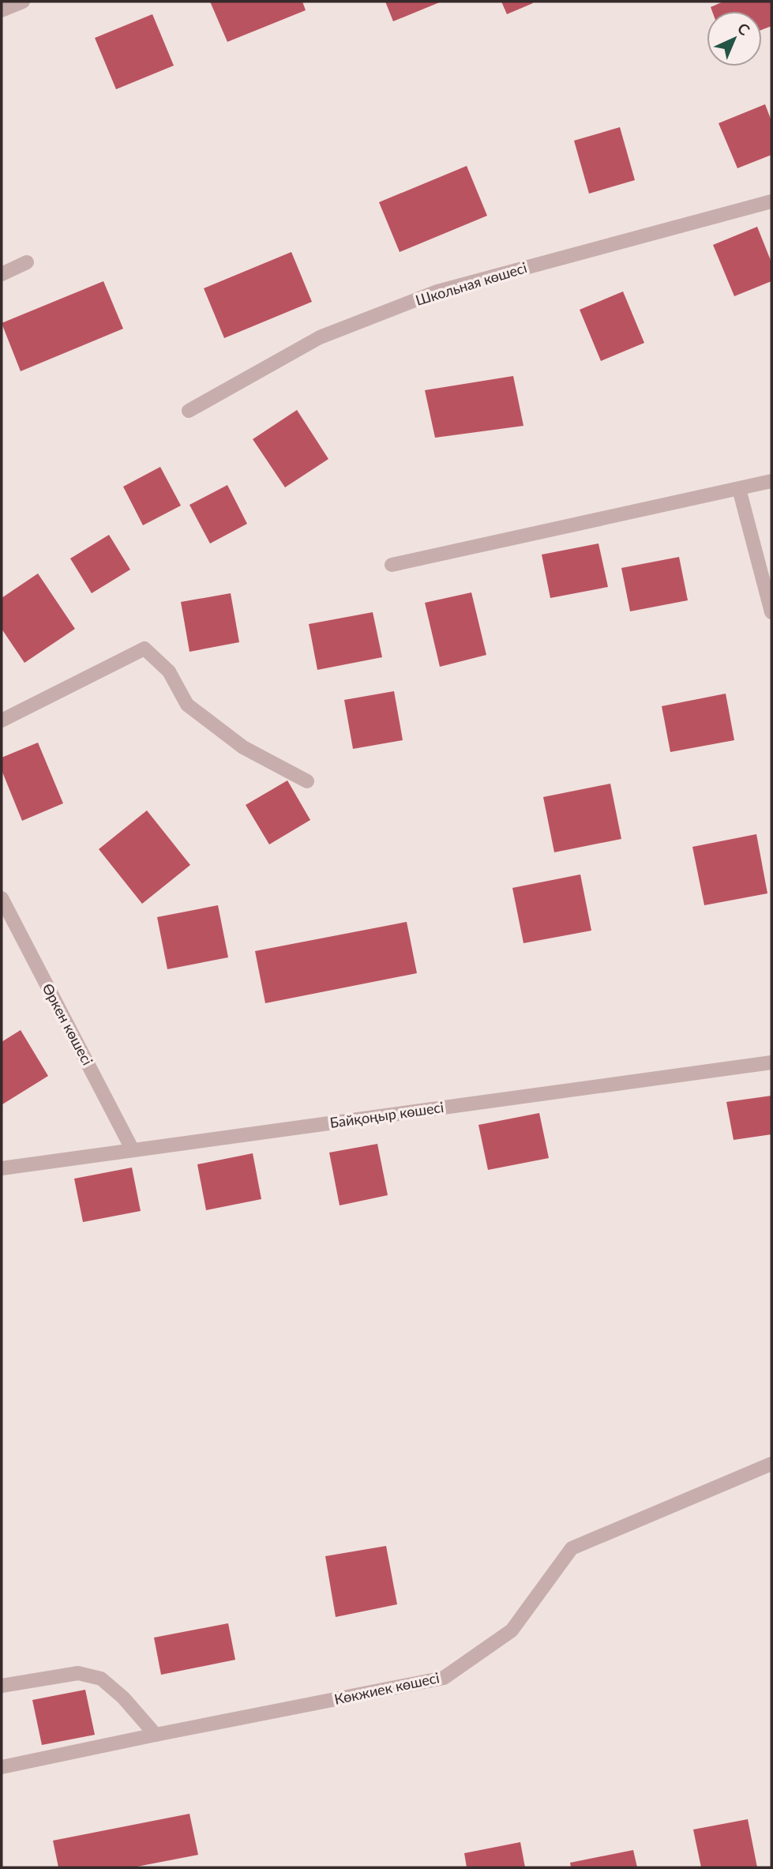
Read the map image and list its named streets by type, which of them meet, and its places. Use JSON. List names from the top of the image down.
{
  "streets": {
    "street": [
      "Школьная көшесі",
      "Өркен көшесі",
      "Байқоңыр көшесі",
      "Көкжиек көшесі"
    ]
  },
  "crossings": [
    ["Өркен көшесі", "Байқоңыр көшесі"]
  ],
  "north": "top right"
}
